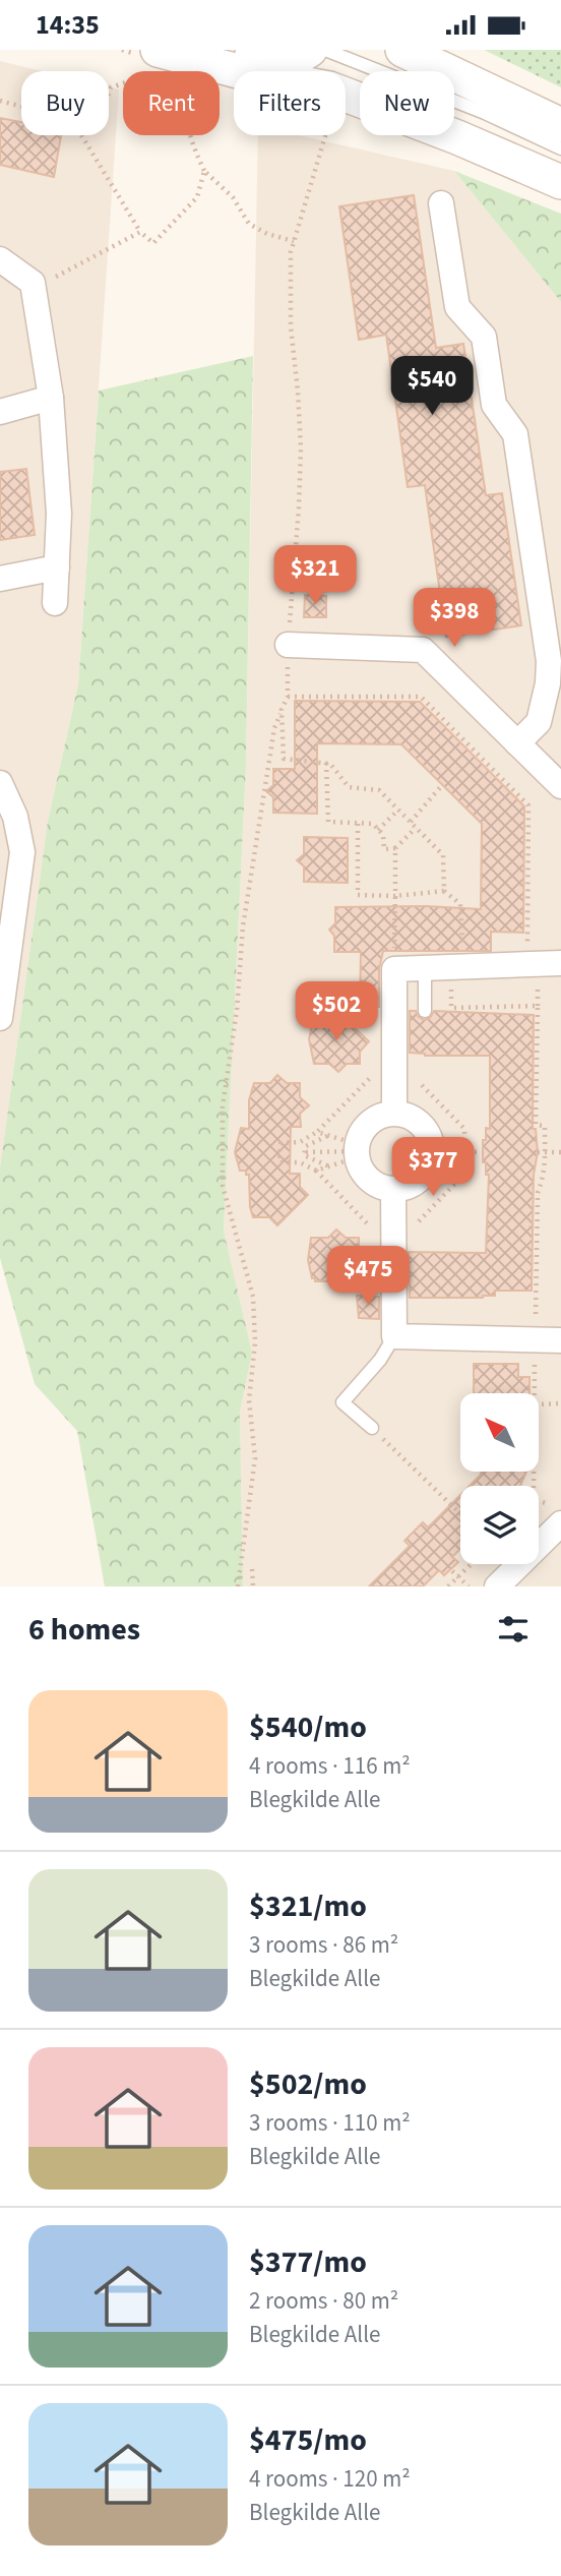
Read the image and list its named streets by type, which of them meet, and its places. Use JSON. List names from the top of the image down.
{
  "north": "top left",
  "page": {
    "status": "14:35",
    "chip": [
      "Buy",
      "Rent",
      "Filters",
      "New"
    ],
    "price": [
      "$540",
      "$321",
      "$398",
      "$502",
      "$377",
      "$475"
    ],
    "heading": "6 homes",
    "list": [
      {
        "name": "$540/mo",
        "note": "4 rooms · 116 m² · Blegkilde Alle"
      },
      {
        "name": "$321/mo",
        "note": "3 rooms · 86 m² · Blegkilde Alle"
      },
      {
        "name": "$502/mo",
        "note": "3 rooms · 110 m² · Blegkilde Alle"
      },
      {
        "name": "$377/mo",
        "note": "2 rooms · 80 m² · Blegkilde Alle"
      },
      {
        "name": "$475/mo",
        "note": "4 rooms · 120 m² · Blegkilde Alle"
      }
    ]
  }
}
